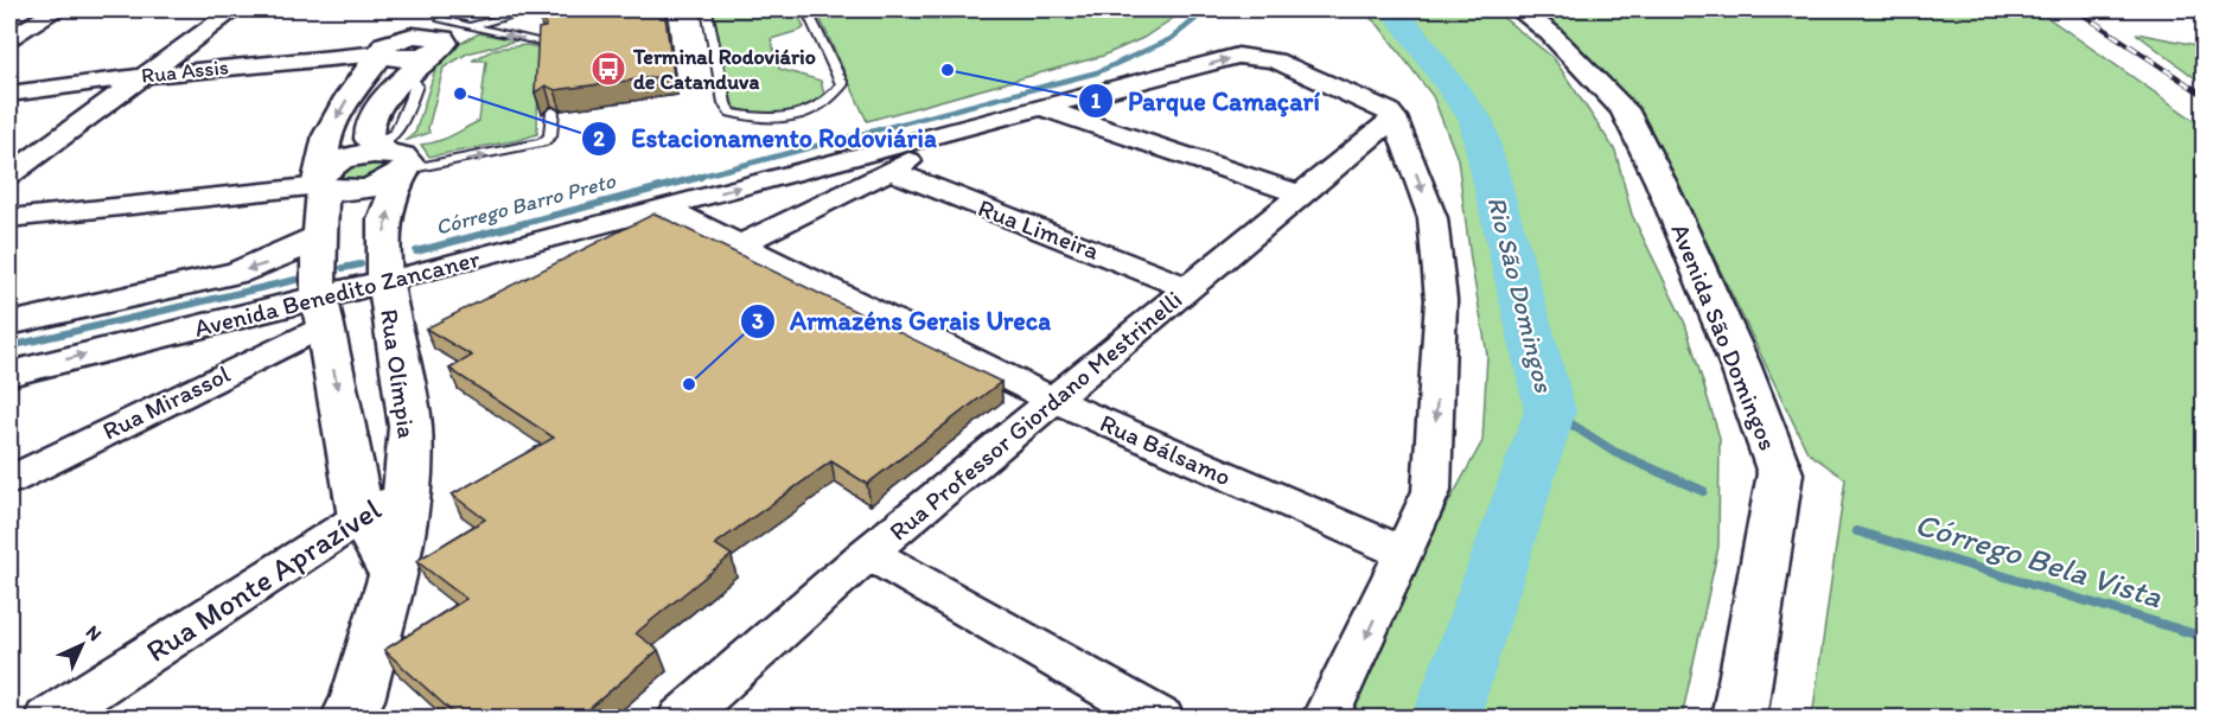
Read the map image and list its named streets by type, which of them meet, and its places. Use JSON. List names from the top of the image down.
{
  "streets": {
    "main road": ["Avenida Benedito Zancaner", "Avenida São Domingos", "Rua Olímpia"],
    "street": [
      "Rua Assis",
      "Rua Limeira",
      "Rua Mirassol",
      "Rua Professor Giordano Mestrinelli",
      "Rua Bálsamo",
      "Rua Monte Aprazível"
    ]
  },
  "crossings": [
    ["Rua Limeira", "Rua Professor Giordano Mestrinelli"],
    ["Avenida Benedito Zancaner", "Rua Olímpia"],
    ["Avenida Benedito Zancaner", "Rua Mirassol"],
    ["Avenida Benedito Zancaner", "Rua Bálsamo"],
    ["Rua Olímpia", "Rua Monte Aprazível"],
    ["Rua Professor Giordano Mestrinelli", "Rua Bálsamo"]
  ],
  "water": ["Córrego Barro Preto", "Rio São Domingos", "Córrego Bela Vista"],
  "places": {
    "bus stop": ["Terminal Rodoviário de Catanduva"],
    "other": ["Parque Camaçarí", "Estacionamento Rodoviária", "Armazéns Gerais Ureca"]
  },
  "north": "top right"
}
